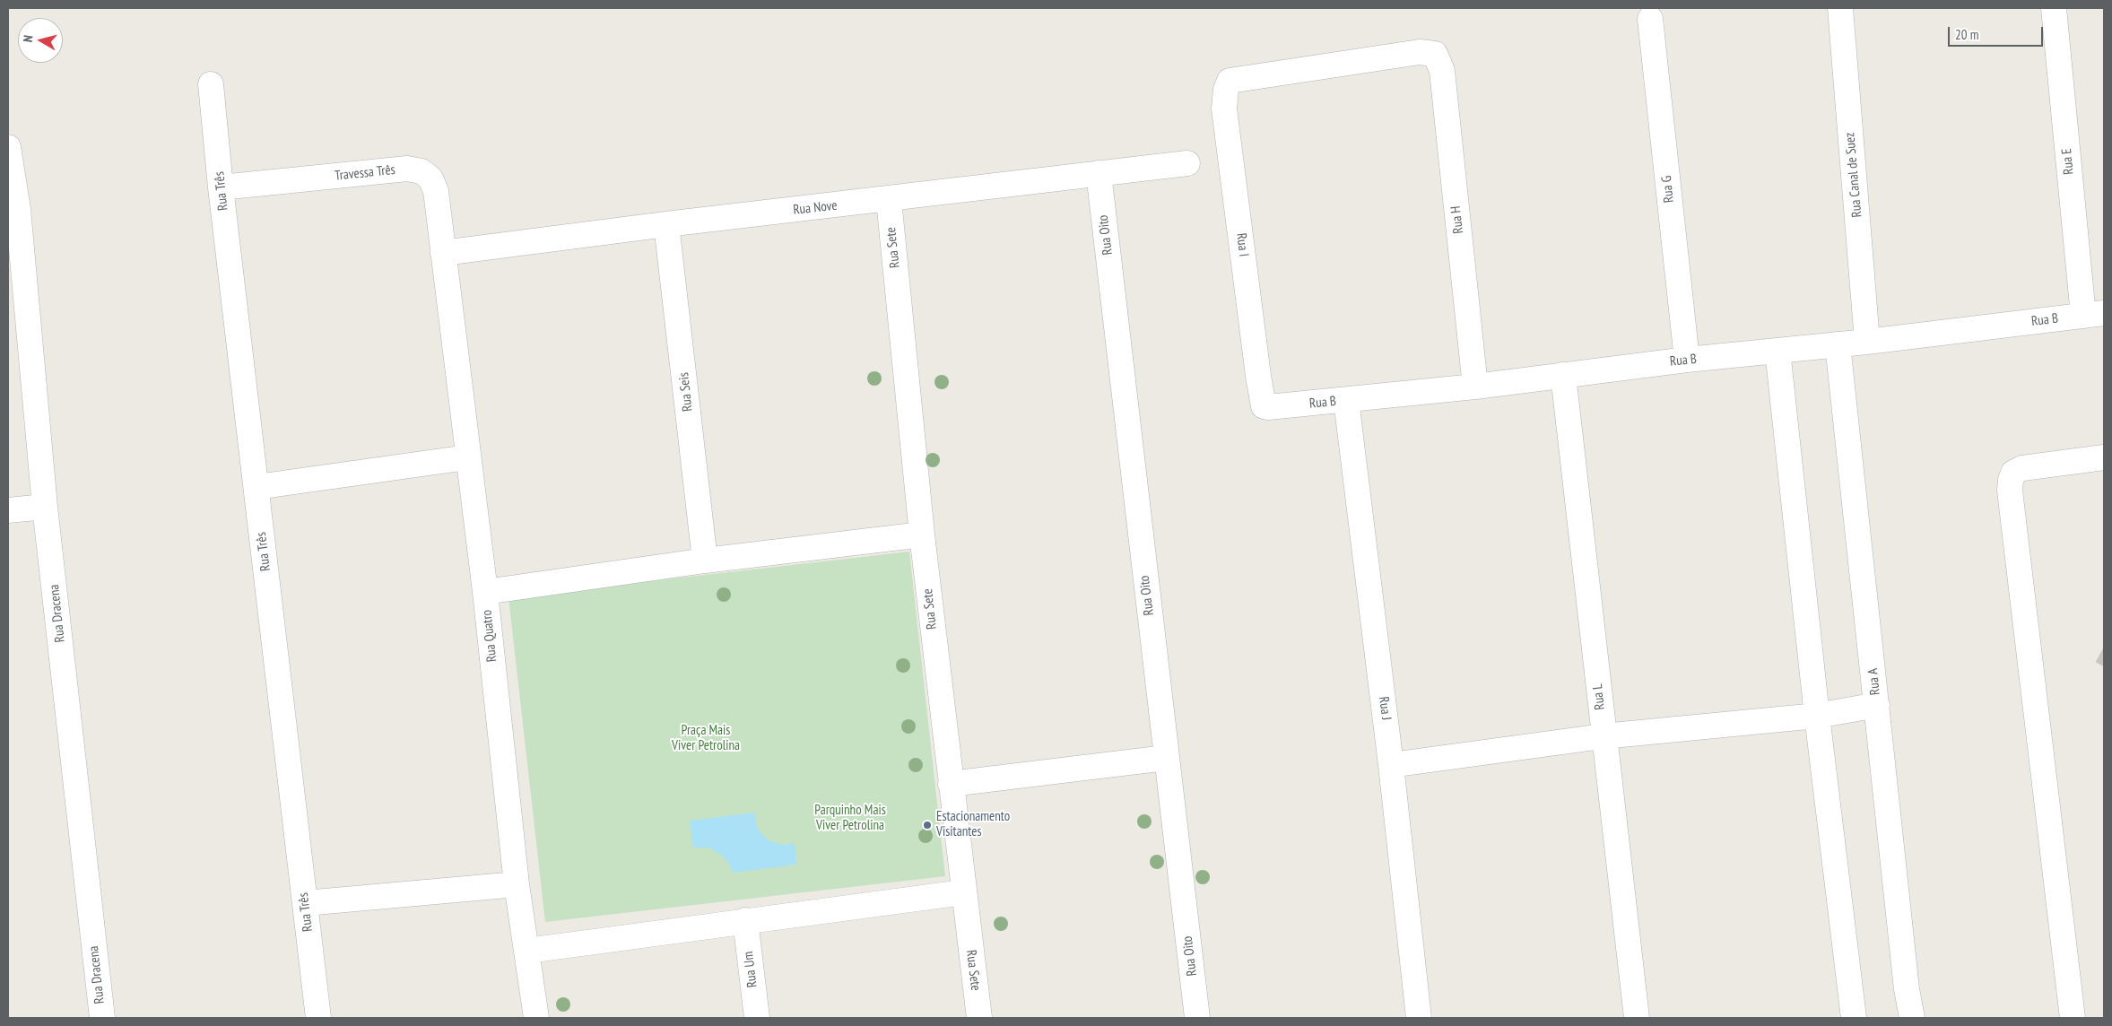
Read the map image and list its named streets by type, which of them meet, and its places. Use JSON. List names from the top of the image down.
{
  "streets": {
    "street": [
      "Rua E",
      "Travessa Três",
      "Rua Canal de Suez",
      "Rua G",
      "Rua Três",
      "Rua Nove",
      "Rua H",
      "Rua Oito",
      "Rua I",
      "Rua Sete",
      "Rua B",
      "Rua Seis",
      "Rua Dracena",
      "Rua Quatro",
      "Rua A",
      "Rua L",
      "Rua J",
      "Rua Um"
    ]
  },
  "crossings": [
    ["Rua E", "Rua B"],
    ["Travessa Três", "Rua Três"],
    ["Travessa Três", "Rua Nove"],
    ["Travessa Três", "Rua Quatro"],
    ["Rua Canal de Suez", "Rua B"],
    ["Rua G", "Rua B"],
    ["Rua Nove", "Rua Oito"],
    ["Rua Nove", "Rua Sete"],
    ["Rua Nove", "Rua Seis"],
    ["Rua Nove", "Rua Quatro"],
    ["Rua H", "Rua I"],
    ["Rua H", "Rua B"],
    ["Rua I", "Rua B"],
    ["Rua B", "Rua A"],
    ["Rua B", "Rua L"],
    ["Rua B", "Rua J"]
  ],
  "parks": ["Praça Mais Viver Petrolina", "Parquinho Mais Viver Petrolina"],
  "places": ["Estacionamento Visitantes"],
  "scale_bar": "20 m",
  "north": "left"
}
